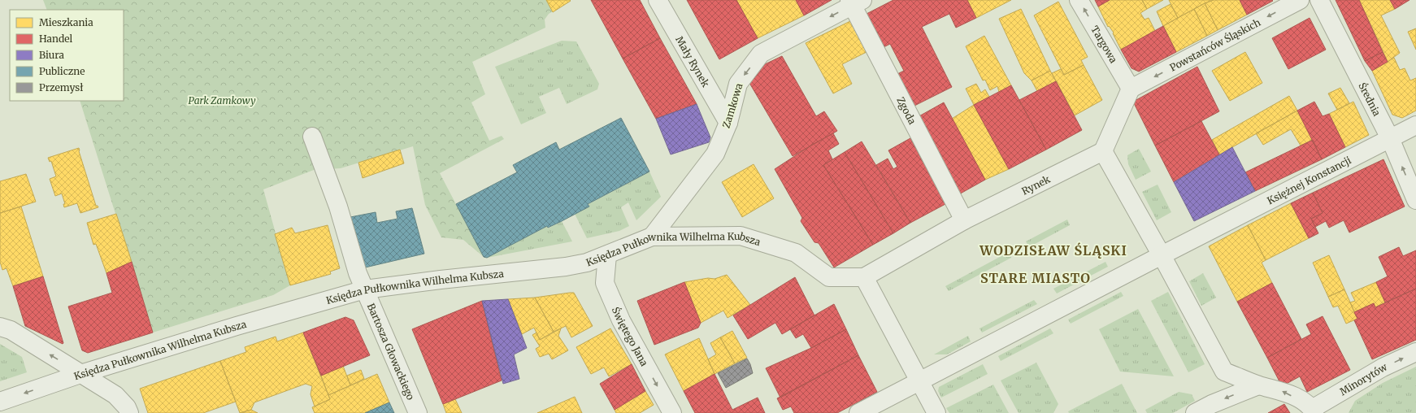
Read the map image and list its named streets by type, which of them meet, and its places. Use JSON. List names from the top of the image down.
{
  "streets": {
    "street": [
      "Targowa",
      "Powstańców Śląskich",
      "Mały Rynek",
      "Średnia",
      "Zamkowa",
      "Zgoda",
      "Księżnej Konstancji",
      "Rynek",
      "Księdza Pułkownika Wilhelma Kubsza",
      "Świętego Jana",
      "Bartosza Głowackiego",
      "Minorytów"
    ]
  },
  "crossings": [
    ["Targowa", "Powstańców Śląskich"],
    ["Mały Rynek", "Zamkowa"],
    ["Średnia", "Księżnej Konstancji"],
    ["Zamkowa", "Zgoda"],
    ["Zamkowa", "Księdza Pułkownika Wilhelma Kubsza"],
    ["Zgoda", "Rynek"],
    ["Rynek", "Księdza Pułkownika Wilhelma Kubsza"],
    ["Księdza Pułkownika Wilhelma Kubsza", "Świętego Jana"],
    ["Księdza Pułkownika Wilhelma Kubsza", "Bartosza Głowackiego"]
  ],
  "one_way": [
    "Targowa",
    "Powstańców Śląskich",
    "Zamkowa",
    "Świętego Jana",
    "Minorytów"
  ],
  "districts": ["WODZISŁAW ŚLĄSKI", "STARE MIASTO"],
  "parks": ["Park Zamkowy"],
  "legend": [
    "Mieszkania",
    "Handel",
    "Biura",
    "Publiczne",
    "Przemysł"
  ]
}
